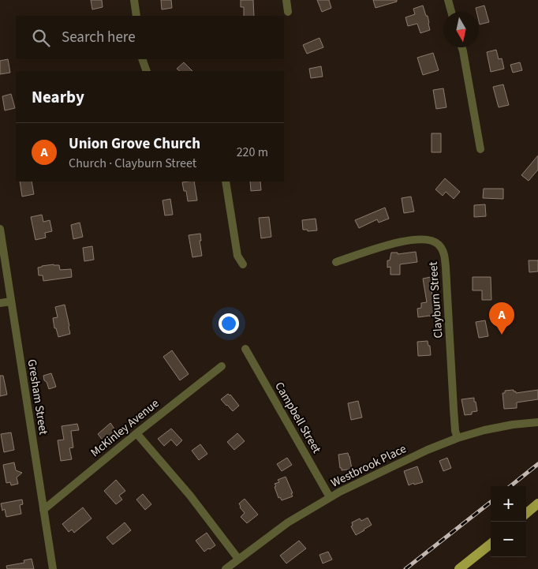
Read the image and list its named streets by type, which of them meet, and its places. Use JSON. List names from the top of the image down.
{
  "streets": {
    "street": [
      "Clayburn Street",
      "Gresham Street",
      "Campbell Street",
      "McKinley Avenue",
      "Westbrook Place"
    ]
  },
  "crossings": [
    ["Clayburn Street", "Westbrook Place"],
    ["Gresham Street", "McKinley Avenue"],
    ["Campbell Street", "Westbrook Place"]
  ],
  "north": "bottom",
  "page": {
    "search": "Search here",
    "heading": "Nearby",
    "list": [
      {
        "mark": "A",
        "name": "Union Grove Church",
        "note": "Church · Clayburn Street",
        "value": "220 m"
      }
    ],
    "pins": "A",
    "map_buttons": ["+", "−"]
  }
}
